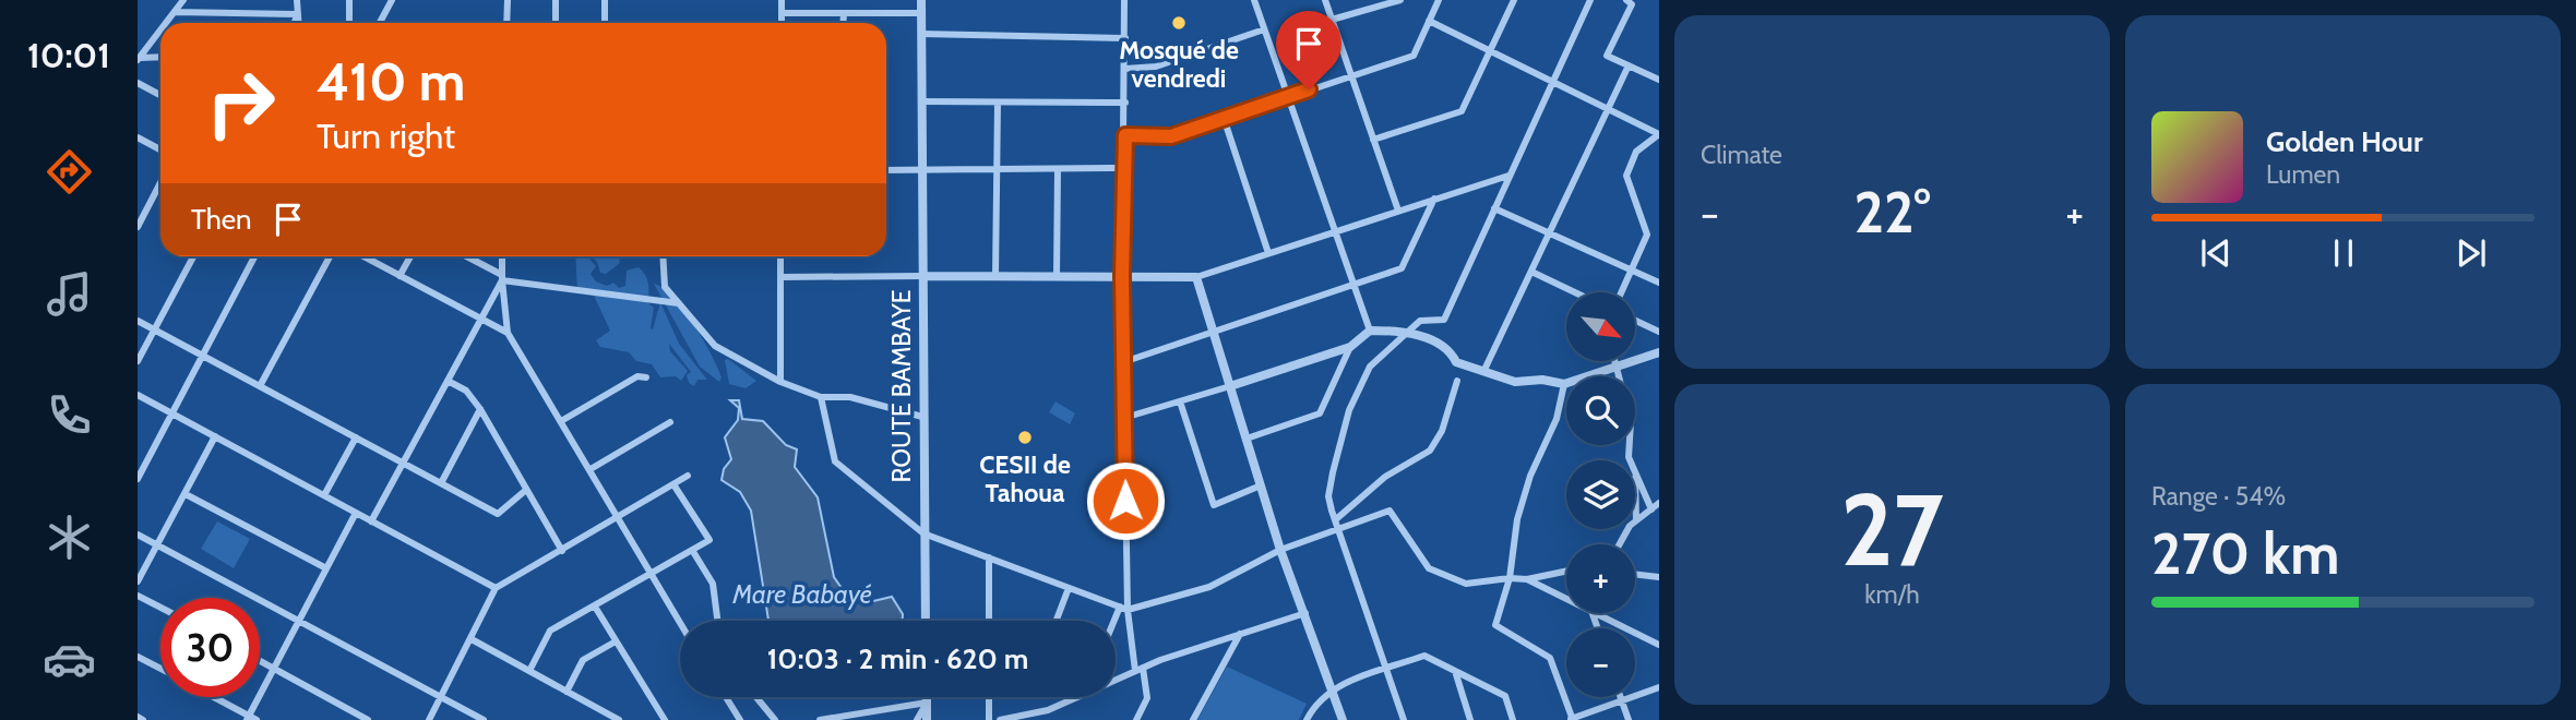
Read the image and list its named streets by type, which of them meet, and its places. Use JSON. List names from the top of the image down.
{
  "streets": {
    "street": ["ROUTE BAMBAYE"]
  },
  "water": ["Mare Babayé"],
  "places": ["Mosqué de vendredi", "CESII de Tahoua"],
  "north": "bottom right",
  "page": {
    "tabs": "10:01",
    "tile": [
      "Climate",
      ["27", "km/h"],
      ["Range · 54%", "270 km"]
    ],
    "turn": ["410 m", "Turn right"],
    "song": ["Golden Hour", "Lumen"],
    "heat": ["−", "22°", "+"],
    "then": "Then",
    "map_buttons": ["+", "−"],
    "limit": "30",
    "trip": "10:03 · 2 min · 620 m"
  }
}
